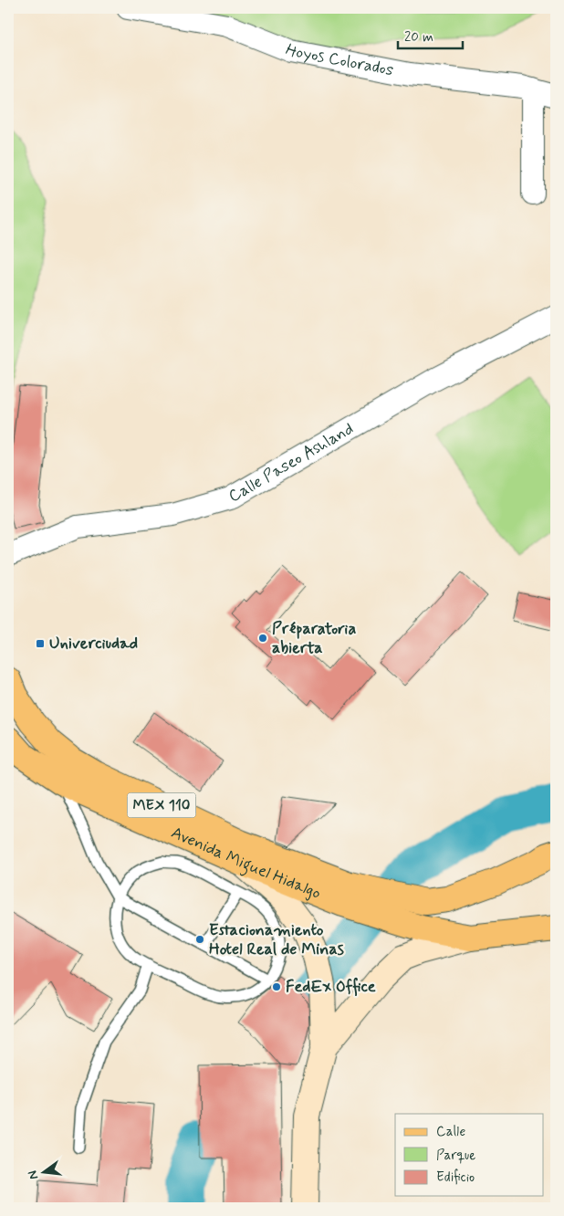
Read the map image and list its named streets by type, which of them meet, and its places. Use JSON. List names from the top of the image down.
{
  "streets": {
    "main road": ["MEX 110", "Avenida Miguel Hidalgo"],
    "street": ["Hoyos Colorados", "Calle Paseo Ashland"]
  },
  "crossings": [
    ["MEX 110", "Avenida Miguel Hidalgo"]
  ],
  "places": {
    "other": ["Préparatoria abierta", "Estacionamiento Hotel Real de Minas", "FedEx Office"],
    "transit": ["Univerciudad"]
  },
  "legend": ["Calle", "Parque", "Edificio"],
  "scale_bar": "20 m",
  "north": "left"
}
